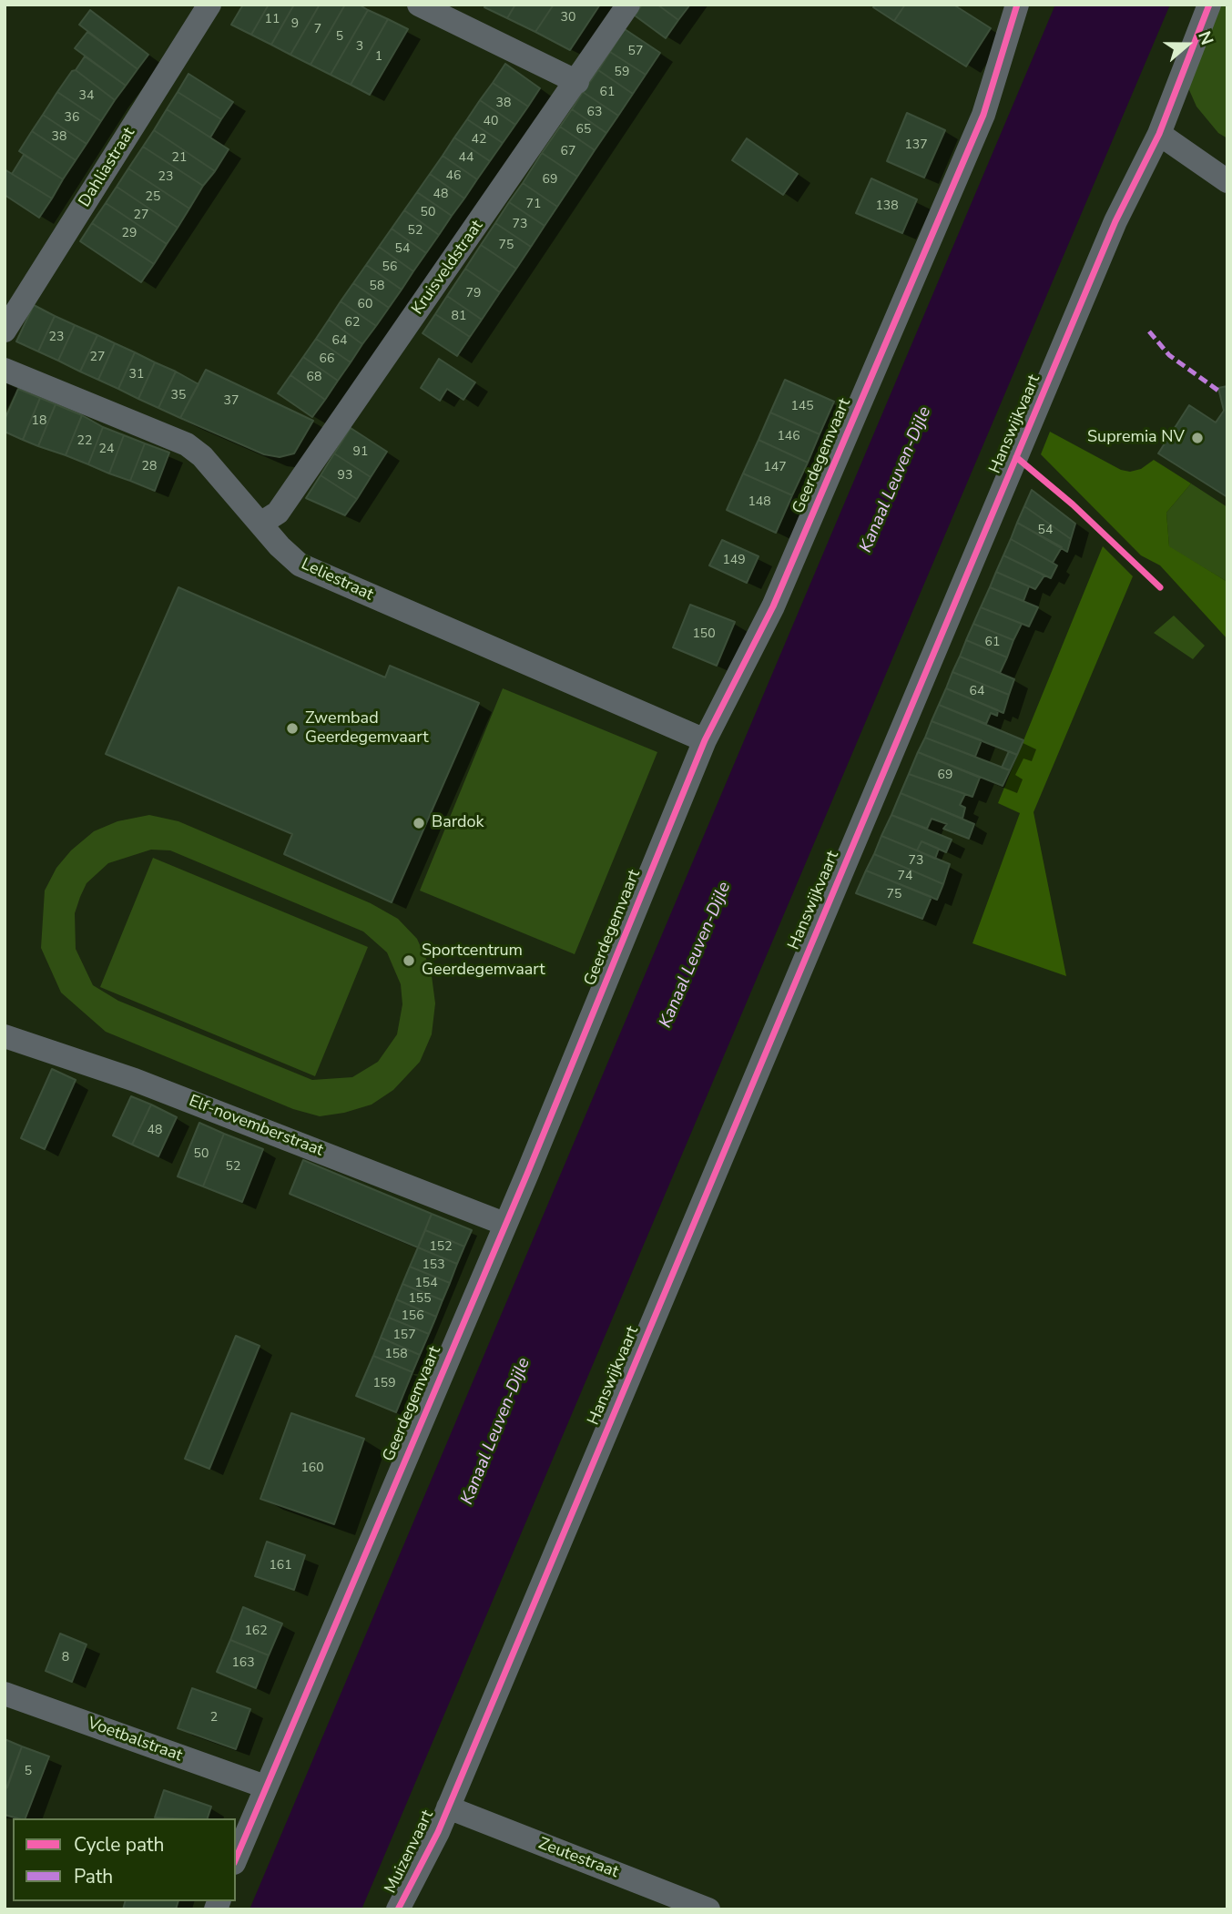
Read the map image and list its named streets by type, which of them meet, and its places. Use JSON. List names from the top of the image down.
{
  "streets": {
    "street": [
      "Dahliastraat",
      "Kruisveldstraat",
      "Hanswijkvaart",
      "Geerdegemvaart",
      "Leliestraat",
      "Elf-novemberstraat",
      "Voetbalstraat",
      "Muizenvaart",
      "Zeutestraat"
    ]
  },
  "crossings": [
    ["Kruisveldstraat", "Leliestraat"],
    ["Hanswijkvaart", "Muizenvaart"],
    ["Hanswijkvaart", "Zeutestraat"],
    ["Geerdegemvaart", "Leliestraat"],
    ["Geerdegemvaart", "Elf-novemberstraat"],
    ["Geerdegemvaart", "Voetbalstraat"],
    ["Muizenvaart", "Zeutestraat"]
  ],
  "water": ["Kanaal Leuven-Dijle"],
  "places": [
    "Supremia NV",
    "Zwembad Geerdegemvaart",
    "Bardok",
    "Sportcentrum Geerdegemvaart"
  ],
  "house_numbers": [
    "30",
    "11",
    "9",
    "7",
    "5",
    "3",
    "57",
    "1",
    "59",
    "61",
    "34",
    "38",
    "63",
    "36",
    "40",
    "65",
    "38",
    "42",
    "137",
    "67",
    "21",
    "44",
    "46",
    "23",
    "69",
    "48",
    "25",
    "71",
    "138",
    "50",
    "27",
    "73",
    "52",
    "29",
    "75",
    "54",
    "56",
    "58",
    "79",
    "60",
    "81",
    "62",
    "23",
    "64",
    "27",
    "66",
    "31",
    "68",
    "35",
    "37",
    "145",
    "18",
    "146",
    "22",
    "24",
    "91",
    "28",
    "147",
    "93",
    "148",
    "54",
    "149",
    "150",
    "61",
    "64",
    "69",
    "73",
    "74",
    "75",
    "48",
    "50",
    "52",
    "152",
    "153",
    "154",
    "155",
    "156",
    "157",
    "158",
    "159",
    "160",
    "161",
    "162",
    "8",
    "163",
    "2",
    "5"
  ],
  "legend": ["Cycle path", "Path"],
  "north": "right"
}
